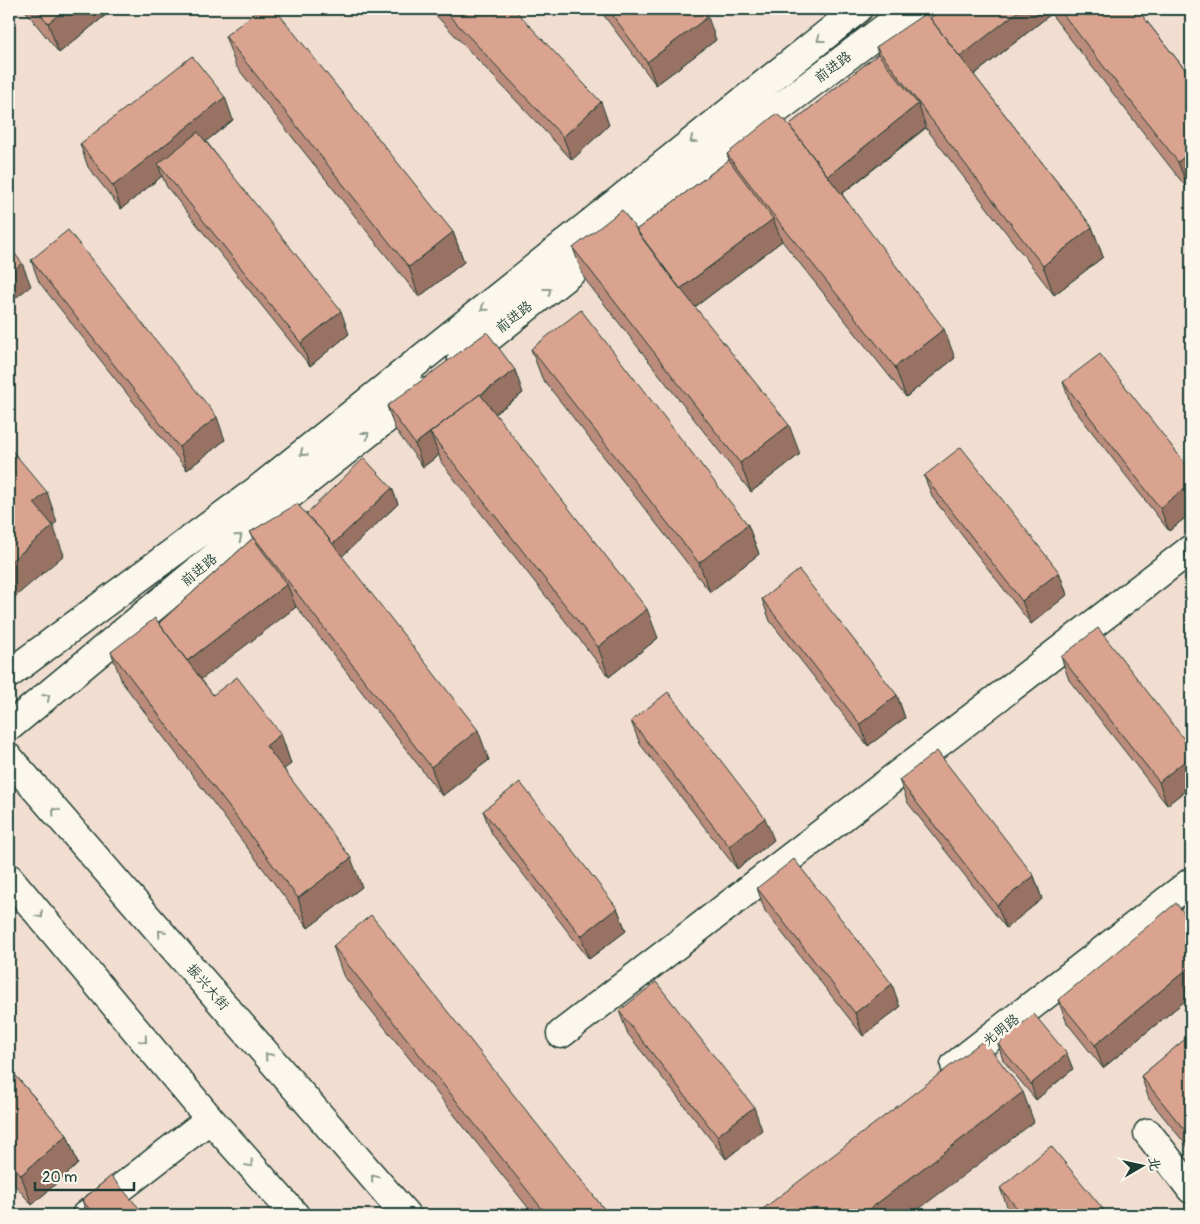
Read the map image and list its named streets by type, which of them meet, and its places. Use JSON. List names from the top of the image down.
{
  "streets": {
    "street": ["前进路", "振兴大街", "光明路"]
  },
  "scale_bar": "20 m",
  "north": "right"
}
